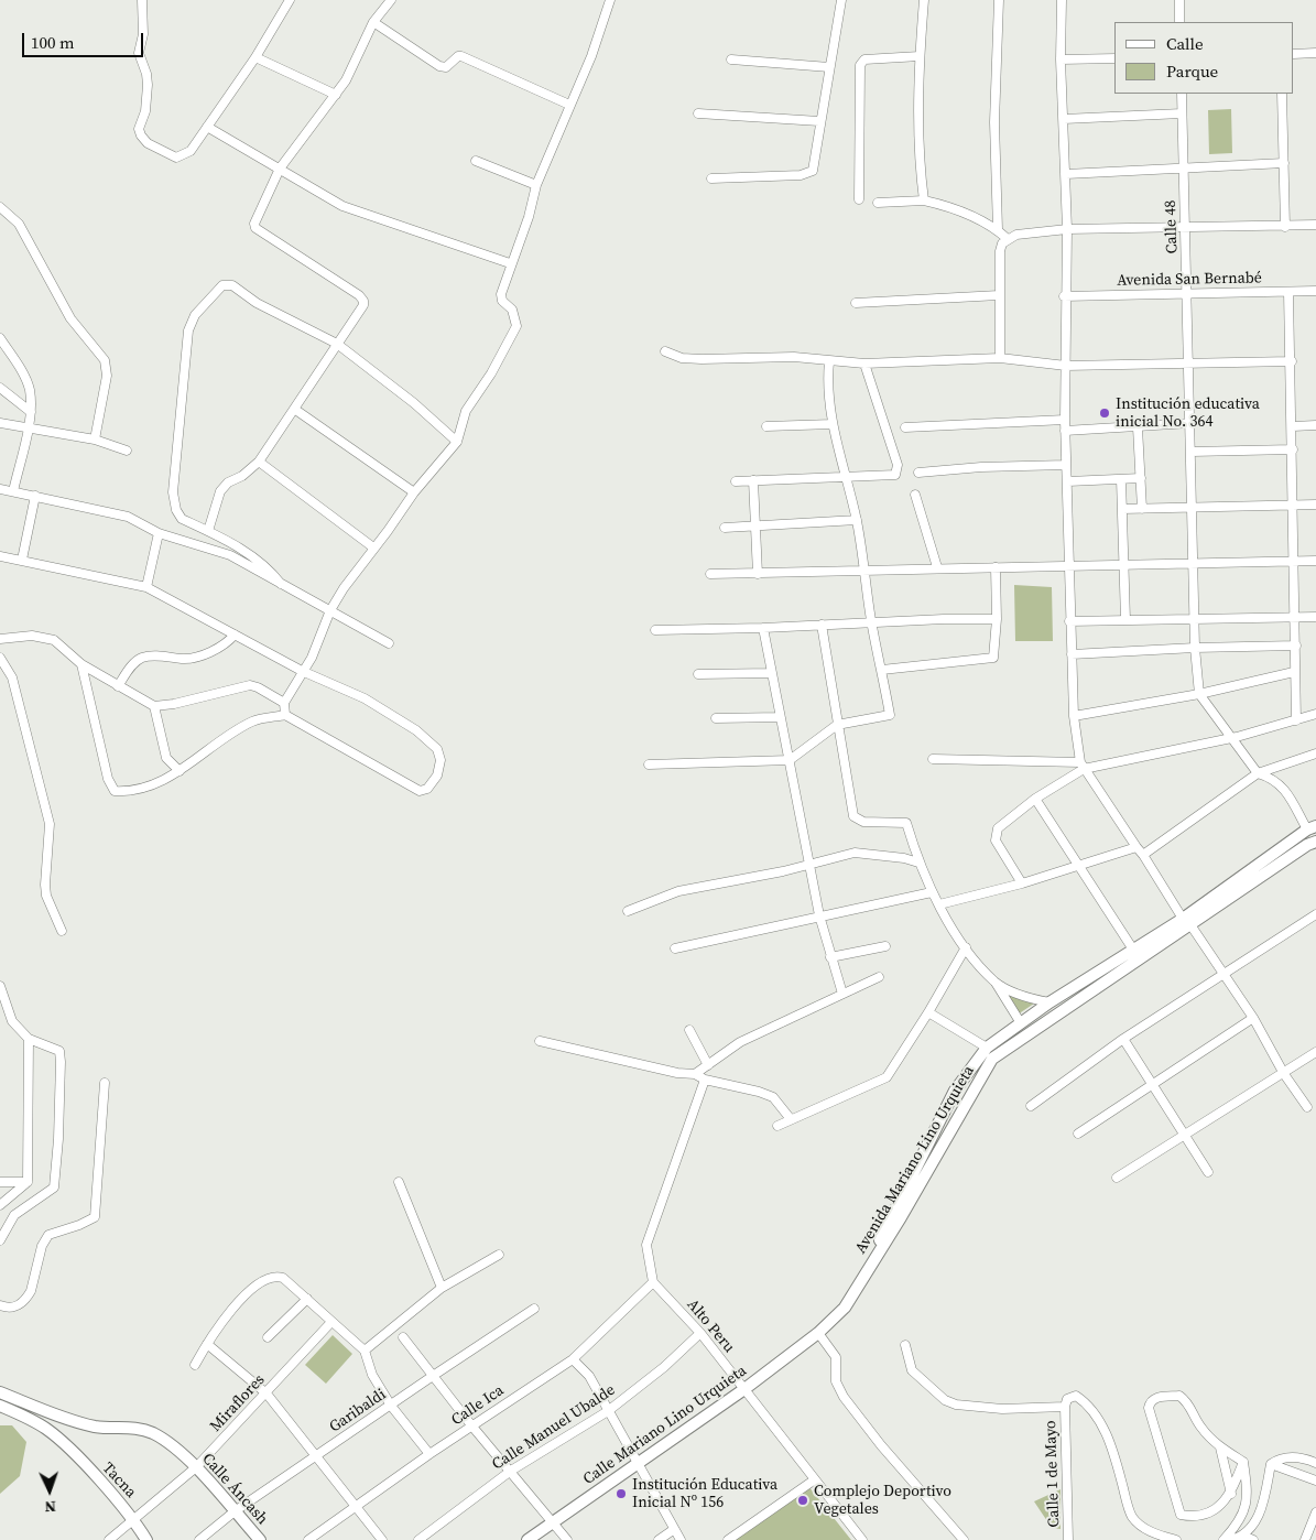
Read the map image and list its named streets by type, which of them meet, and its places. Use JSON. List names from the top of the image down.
{
  "streets": {
    "main road": [
      "Avenida Mariano Lino Urquieta",
      "Calle Mariano Lino Urquieta",
      "Tacna",
      "Calle Áncash"
    ],
    "street": [
      "Calle 48",
      "Avenida San Bernabé",
      "Alto Peru",
      "Miraflores",
      "Calle Ica",
      "Garibaldi",
      "Calle Manuel Ubalde",
      "Calle 1 de Mayo"
    ]
  },
  "crossings": [
    ["Calle 48", "Avenida San Bernabé"],
    ["Avenida Mariano Lino Urquieta", "Calle Mariano Lino Urquieta"],
    ["Alto Peru", "Calle Ica"],
    ["Alto Peru", "Calle Mariano Lino Urquieta"],
    ["Alto Peru", "Calle Manuel Ubalde"],
    ["Miraflores", "Tacna"],
    ["Miraflores", "Calle Áncash"],
    ["Garibaldi", "Calle Áncash"]
  ],
  "places": ["Institución educativa inicial No. 364", "Institución Educativa Inicial Nº 156", "Complejo Deportivo Vegetales"],
  "legend": ["Calle", "Parque"],
  "scale_bar": "100 m",
  "north": "bottom"
}
